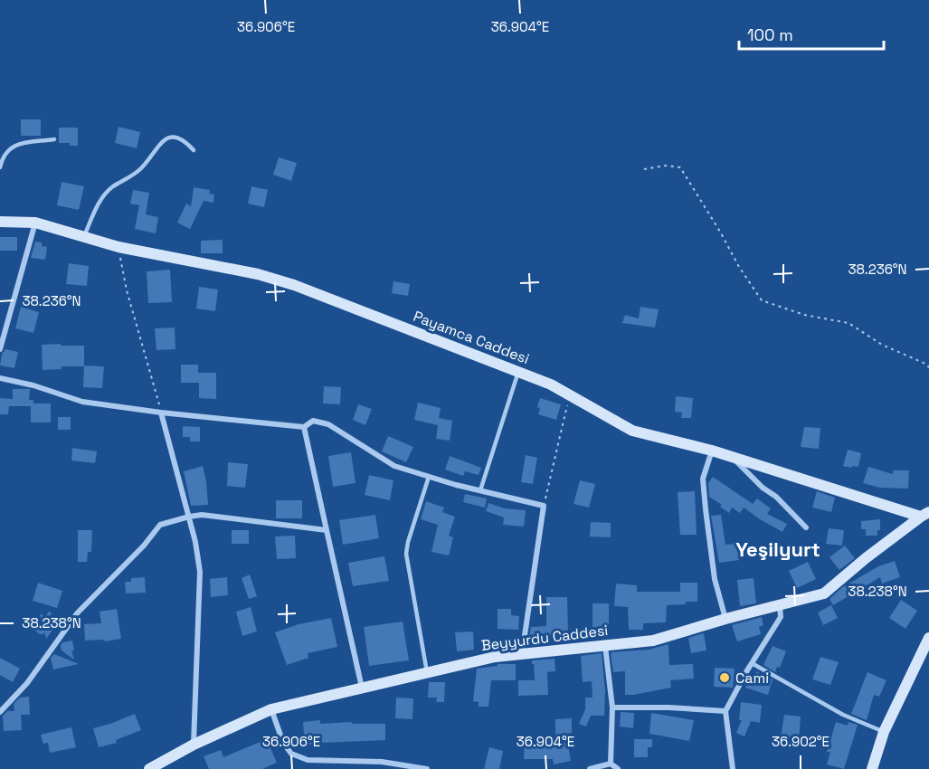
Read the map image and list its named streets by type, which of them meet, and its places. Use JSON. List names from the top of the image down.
{
  "streets": {
    "street": ["Payamca Caddesi", "Beyyurdu Caddesi"]
  },
  "crossings": [
    ["Payamca Caddesi", "Beyyurdu Caddesi"]
  ],
  "districts": ["Yeşilyurt"],
  "places": ["Cami"],
  "scale_bar": "100 m",
  "coordinates": [
    "36.906°E",
    "36.904°E",
    "38.236°N",
    "38.238°N",
    "36.902°E"
  ]
}
